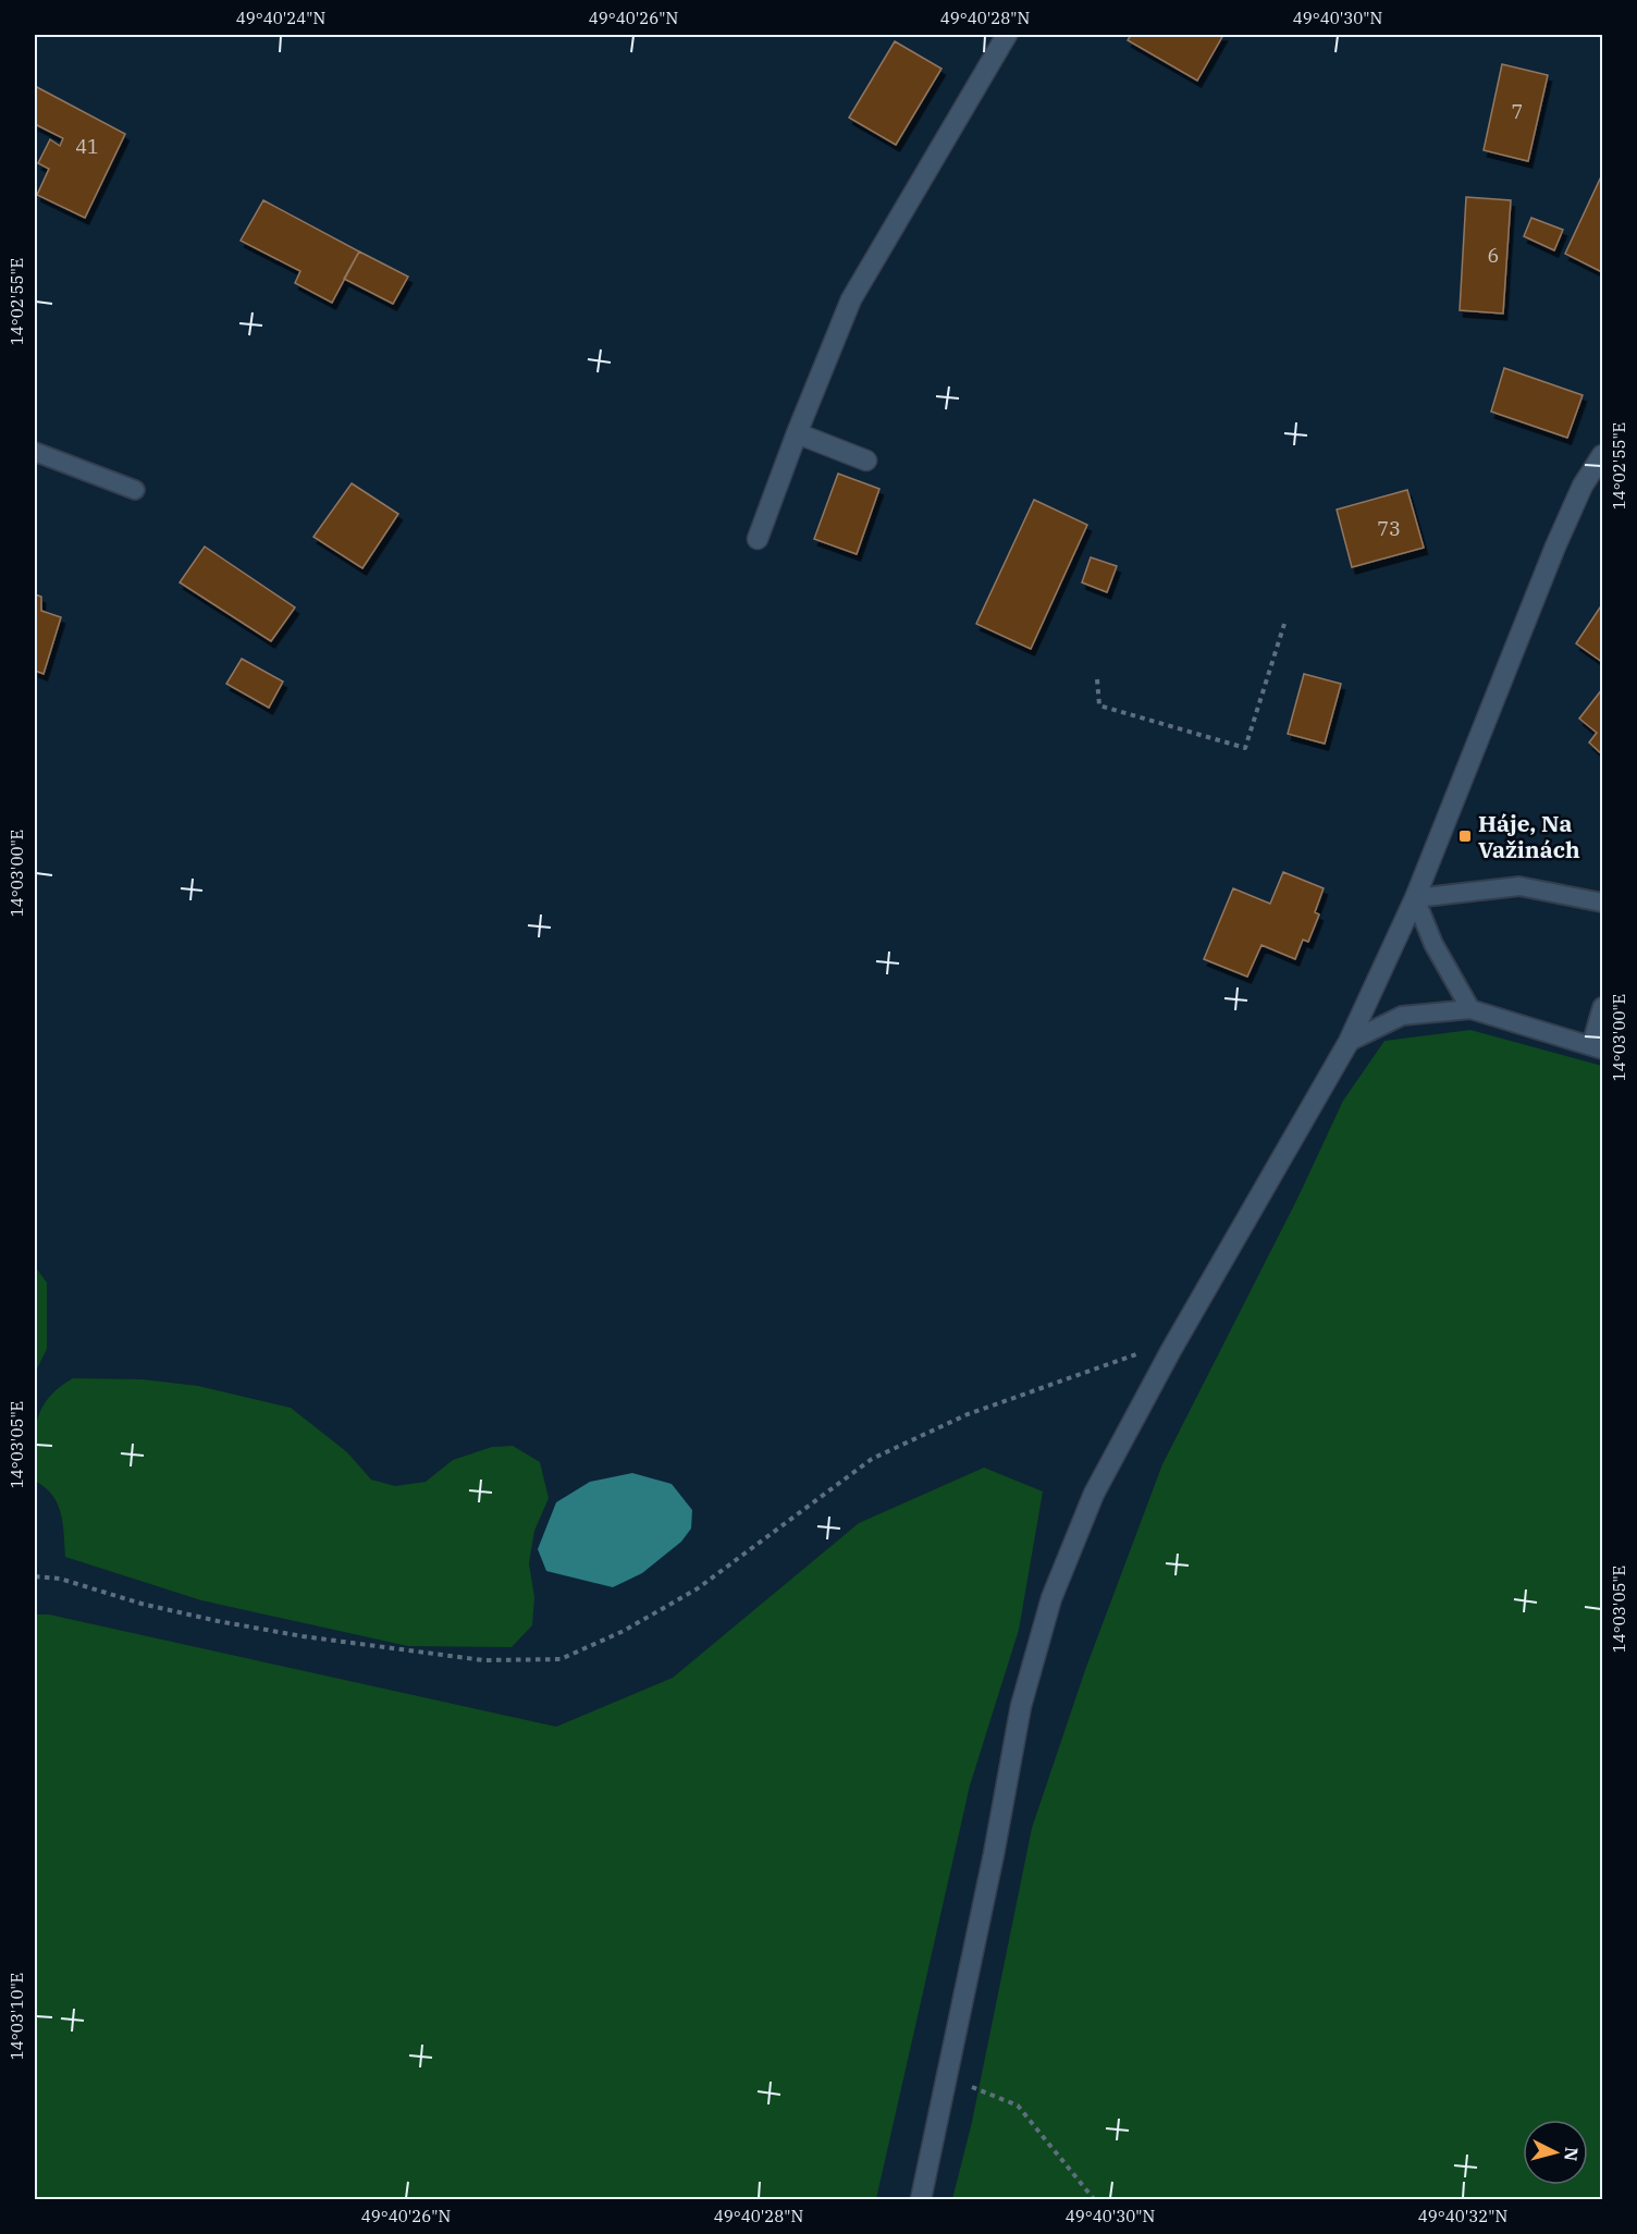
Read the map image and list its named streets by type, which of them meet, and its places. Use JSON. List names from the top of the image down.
{
  "places": {
    "transit": ["Háje, Na Važinách"]
  },
  "house_numbers": [
    "7",
    "41",
    "6",
    "73"
  ],
  "north": "right",
  "coordinates": [
    "49°40'24\"N",
    "49°40'26\"N",
    "49°40'28\"N",
    "49°40'30\"N",
    "14°02'55\"E",
    "14°03'00\"E",
    "14°03'05\"E",
    "14°03'10\"E",
    "49°40'32\"N"
  ]
}
